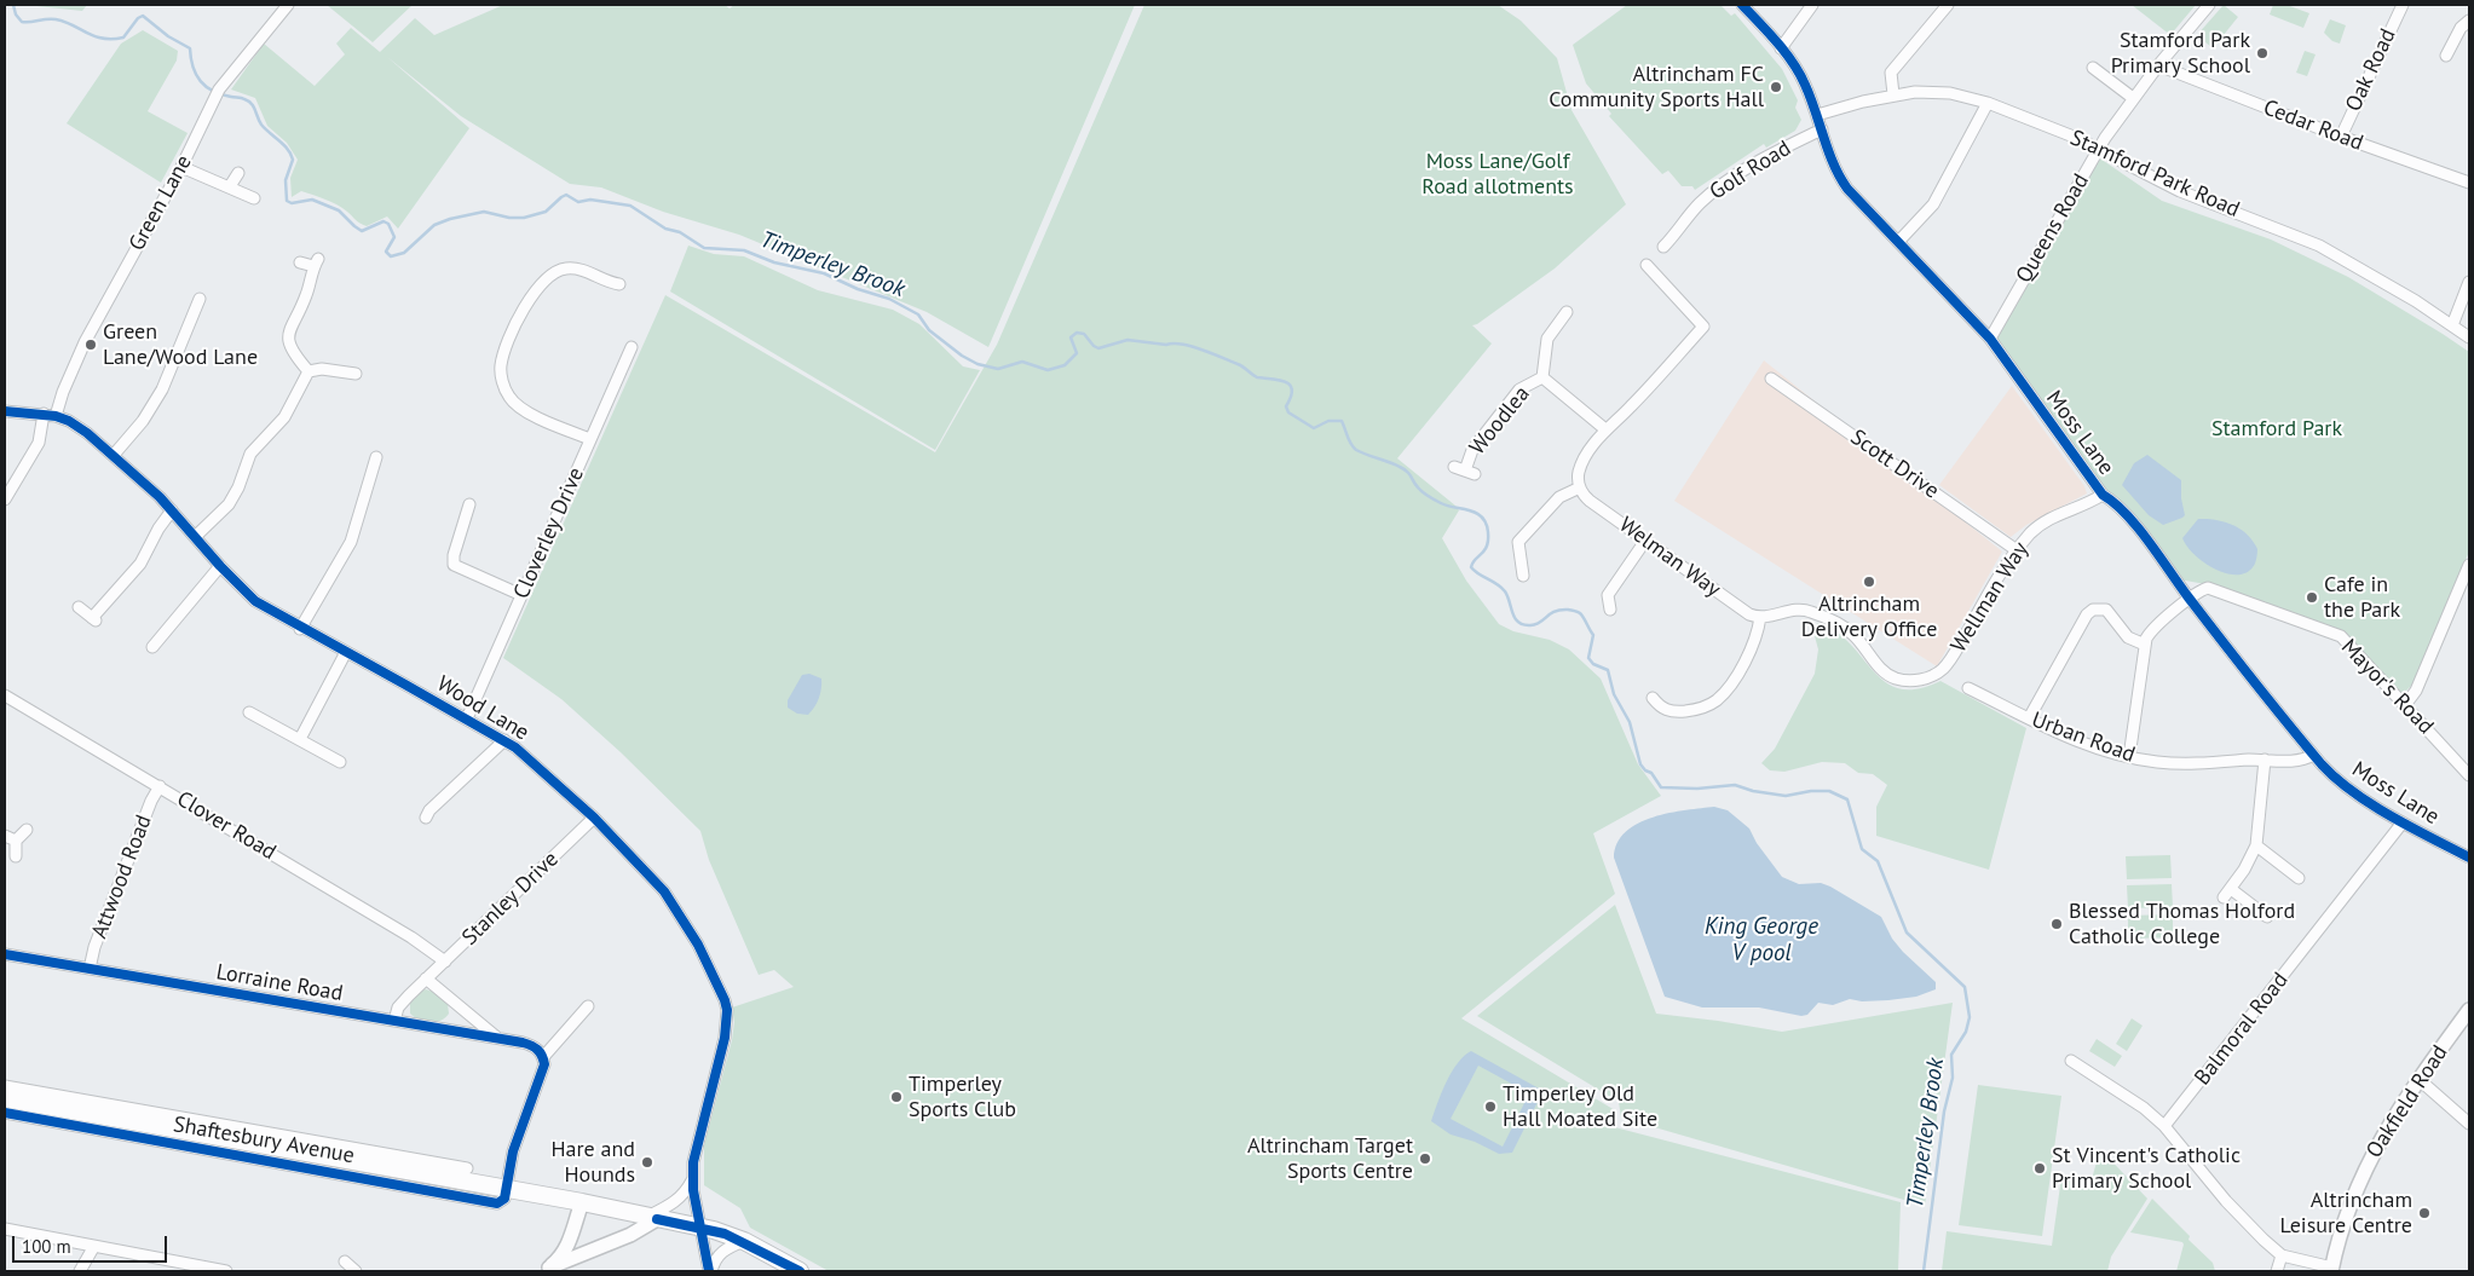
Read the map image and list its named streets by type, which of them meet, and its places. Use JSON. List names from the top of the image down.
{
  "streets": {
    "highway": ["Shaftesbury Avenue"],
    "main road": ["Oakfield Road"],
    "street": [
      "Oak Road",
      "Cedar Road",
      "Golf Road",
      "Stamford Park Road",
      "Green Lane",
      "Queens Road",
      "Woodlea",
      "Moss Lane",
      "Scott Drive",
      "Cloverley Drive",
      "Welman Way",
      "Wellman Way",
      "Mayor's Road",
      "Wood Lane",
      "Urban Road",
      "Clover Road",
      "Attwood Road",
      "Stanley Drive",
      "Lorraine Road",
      "Balmoral Road"
    ]
  },
  "crossings": [
    ["Oak Road", "Cedar Road"],
    ["Cedar Road", "Queens Road"],
    ["Golf Road", "Moss Lane"],
    ["Stamford Park Road", "Queens Road"],
    ["Stamford Park Road", "Moss Lane"],
    ["Green Lane", "Wood Lane"],
    ["Queens Road", "Moss Lane"],
    ["Moss Lane", "Wellman Way"],
    ["Moss Lane", "Mayor's Road"],
    ["Moss Lane", "Urban Road"],
    ["Moss Lane", "Balmoral Road"],
    ["Scott Drive", "Wellman Way"],
    ["Cloverley Drive", "Wood Lane"],
    ["Welman Way", "Wellman Way"],
    ["Wood Lane", "Stanley Drive"],
    ["Wood Lane", "Shaftesbury Avenue"],
    ["Clover Road", "Attwood Road"],
    ["Clover Road", "Stanley Drive"],
    ["Attwood Road", "Lorraine Road"],
    ["Stanley Drive", "Lorraine Road"]
  ],
  "water": ["Timperley Brook", "King George V pool"],
  "parks": ["Moss Lane/Golf Road allotments", "Stamford Park"],
  "places": [
    "Stamford Park Primary School",
    "Altrincham FC Community Sports Hall",
    "Green Lane/Wood Lane",
    "Altrincham Delivery Office",
    "Cafe in the Park",
    "Blessed Thomas Holford Catholic College",
    "Timperley Sports Club",
    "Timperley Old Hall Moated Site",
    "Altrincham Target Sports Centre",
    "Hare and Hounds",
    "St Vincent's Catholic Primary School",
    "Altrincham Leisure Centre"
  ],
  "scale_bar": "100 m"
}
